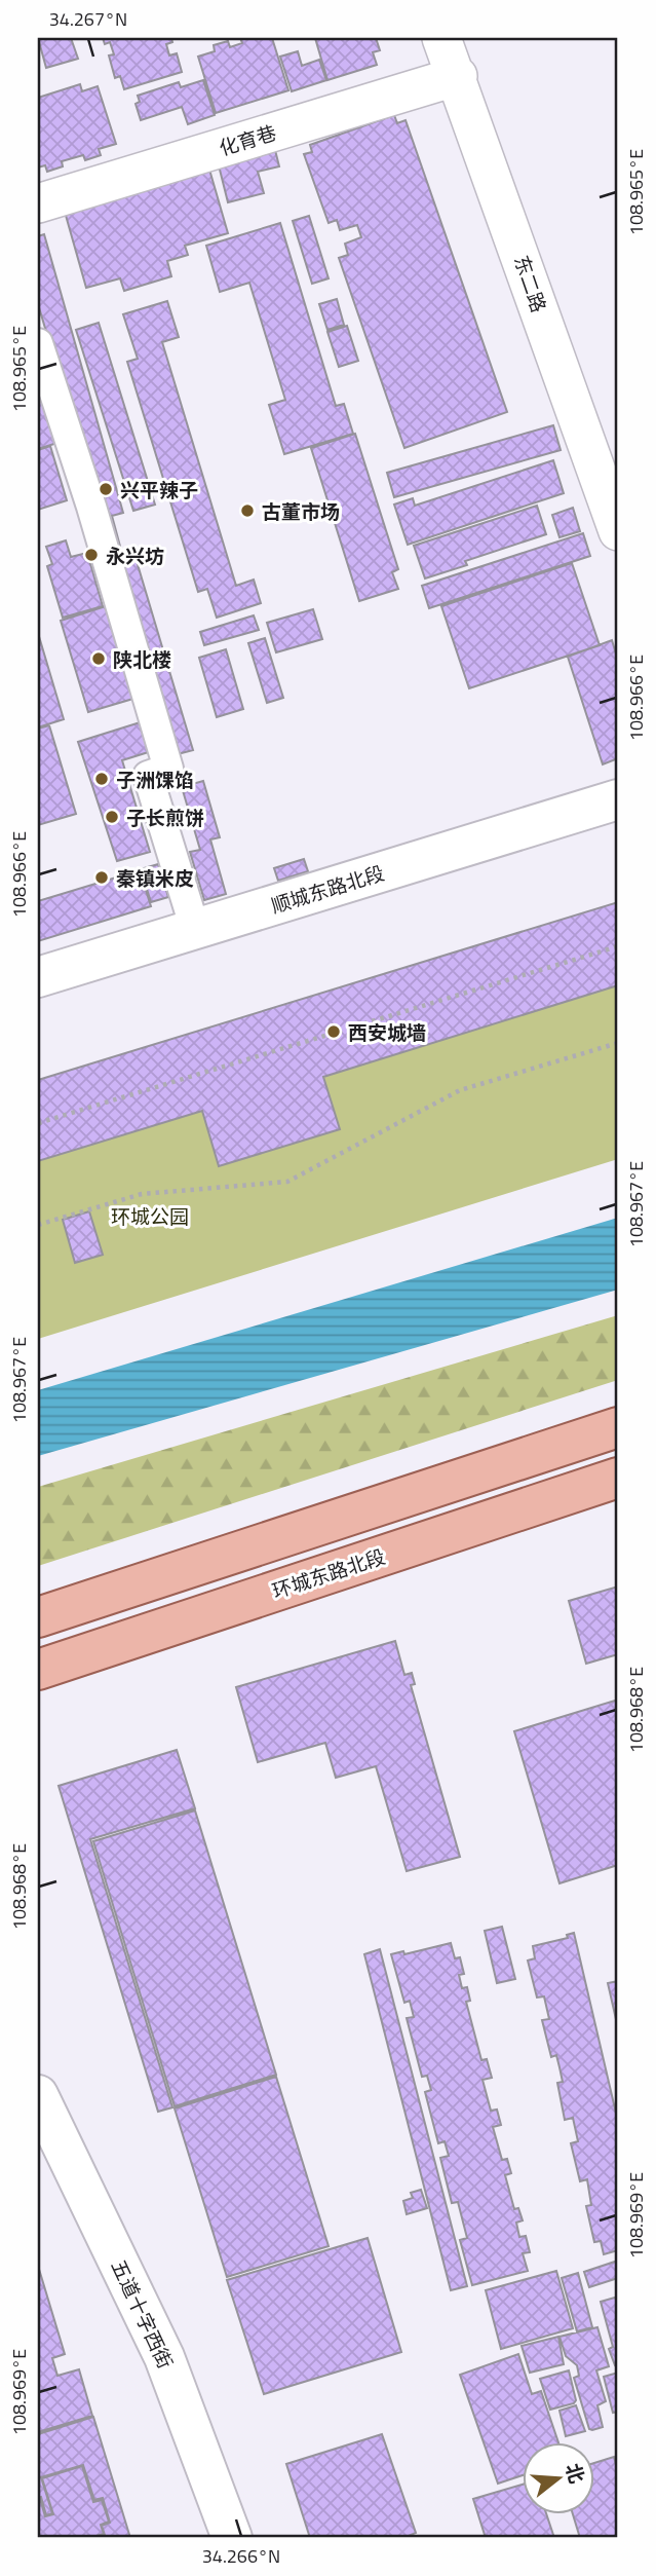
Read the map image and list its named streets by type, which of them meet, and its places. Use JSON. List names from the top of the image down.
{
  "streets": {
    "main road": ["环城东路北段"],
    "street": [
      "化育巷",
      "东二路",
      "顺城东路北段",
      "五道十字西街"
    ]
  },
  "crossings": [
    ["化育巷", "东二路"]
  ],
  "parks": ["环城公园"],
  "places": [
    "兴平辣子",
    "古董市场",
    "永兴坊",
    "陕北楼",
    "子洲馃馅",
    "子长煎饼",
    "秦镇米皮",
    "西安城墙"
  ],
  "north": "right",
  "coordinates": [
    "34.267°N",
    "108.965°E",
    "108.966°E",
    "108.967°E",
    "108.968°E",
    "108.969°E",
    "34.266°N"
  ]
}
